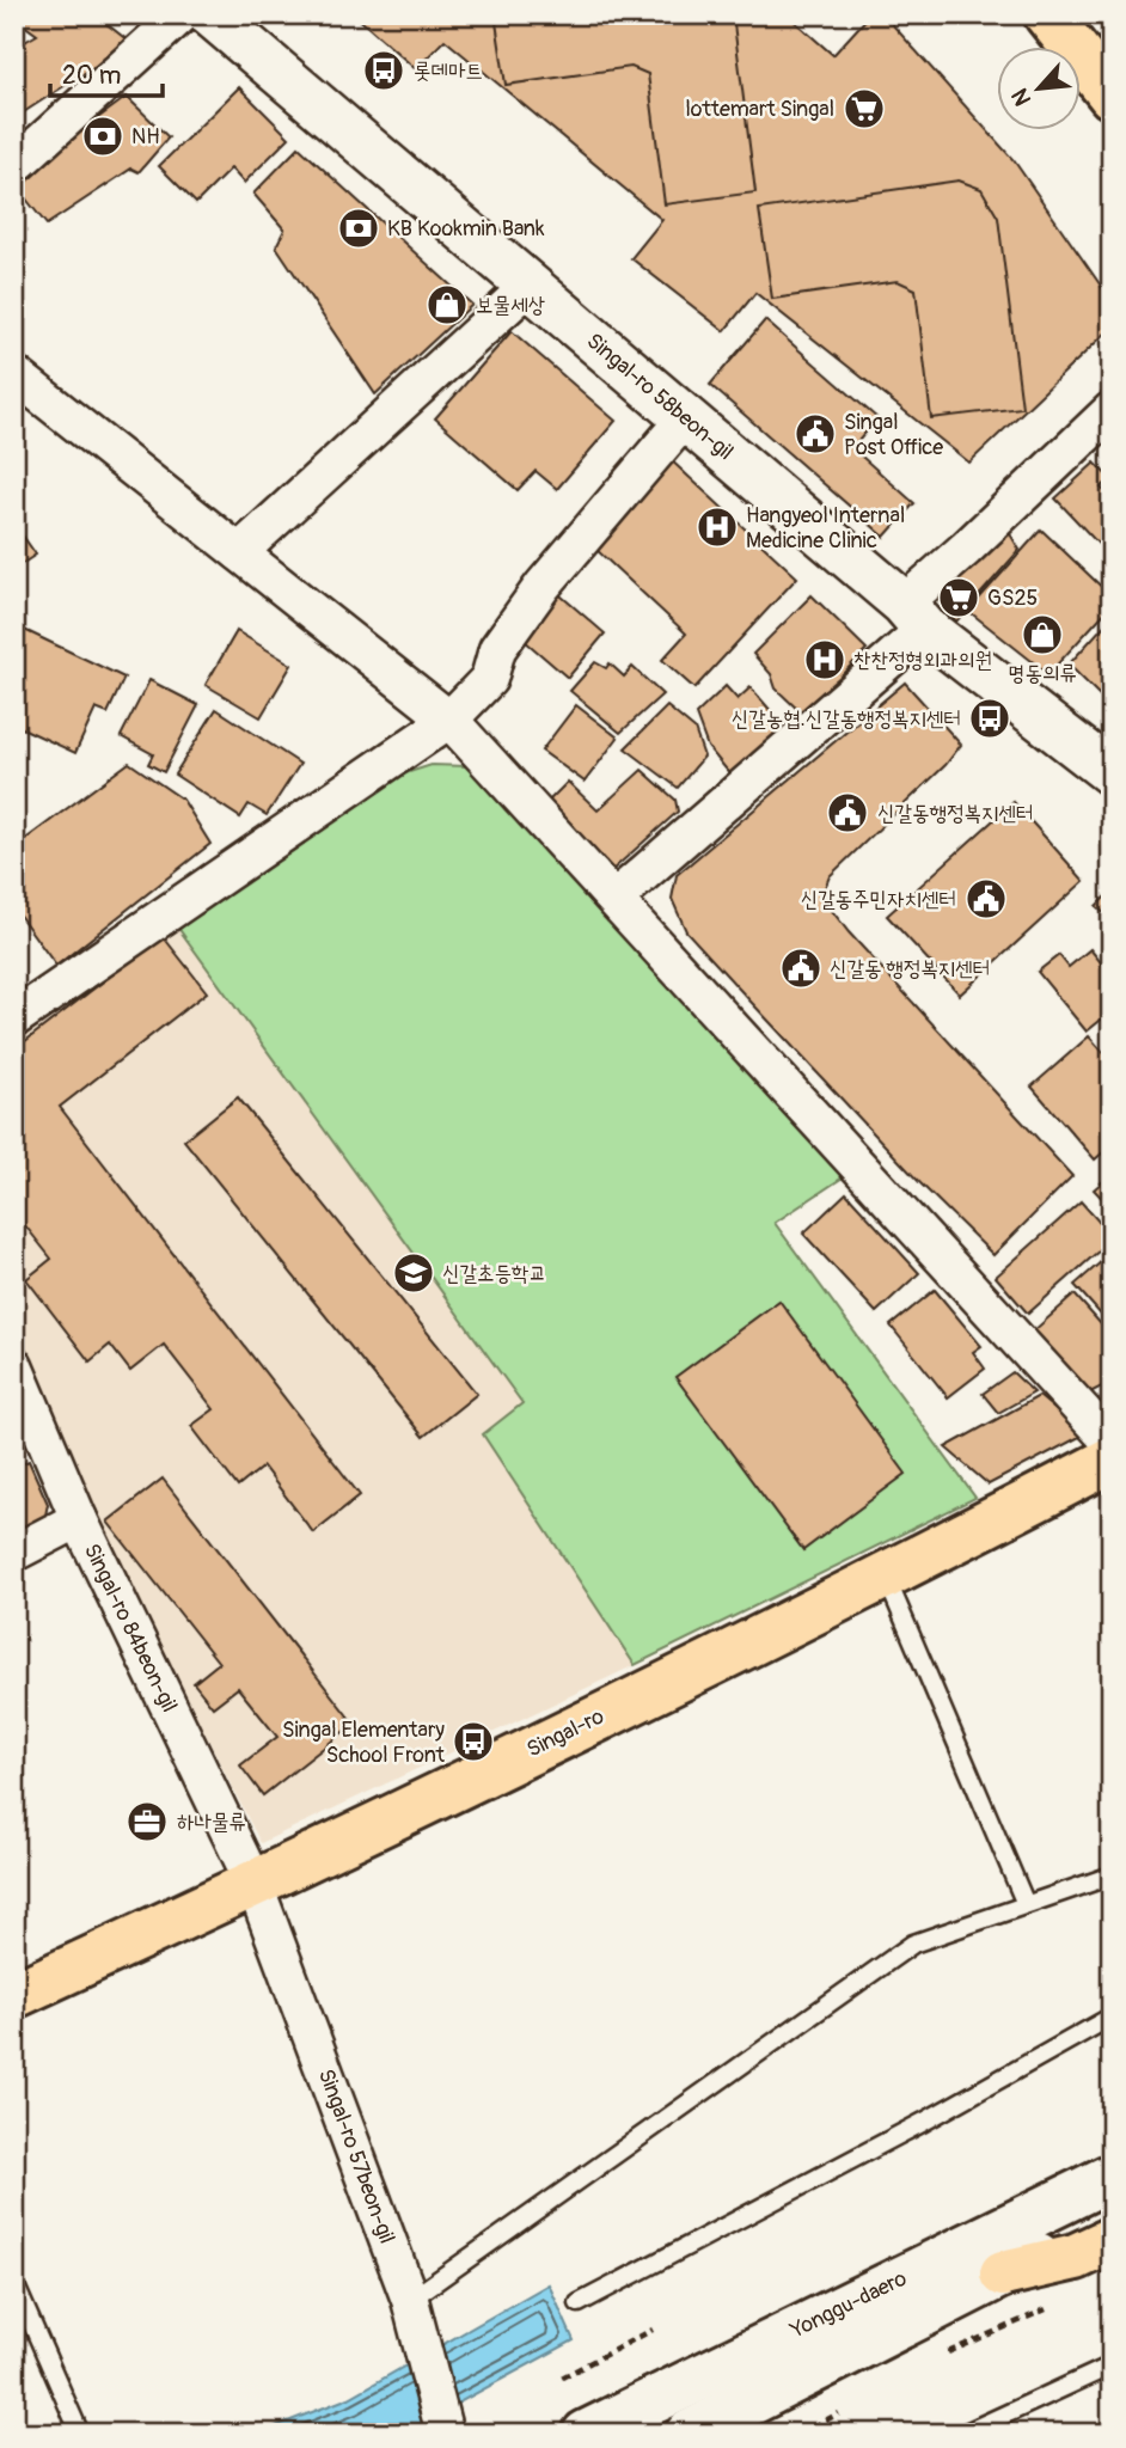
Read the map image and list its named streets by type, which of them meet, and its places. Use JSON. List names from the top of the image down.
{
  "streets": {
    "main road": ["Singal-ro", "Yonggu-daero"],
    "street": ["Singal-ro 58beon-gil", "Singal-ro 84beon-gil", "Singal-ro 57beon-gil"]
  },
  "crossings": [
    ["Singal-ro 84beon-gil", "Singal-ro"],
    ["Singal-ro 84beon-gil", "Singal-ro 57beon-gil"],
    ["Singal-ro", "Singal-ro 57beon-gil"]
  ],
  "places": {
    "bus stop": ["롯데마트", "신갈농협.신갈동행정복지센터", "Singal Elementary School Front"],
    "supermarket": ["lottemart Singal", "GS25"],
    "bank": ["NH", "KB Kookmin Bank"],
    "shop": ["보물세상", "명동의류"],
    "public building": [
      "Singal Post Office",
      "신갈동행정복지센터",
      "신갈동주민자치센터",
      "신갈동 행정복지센터"
    ],
    "hospital": ["Hangyeol Internal Medicine Clinic", "찬찬정형외과의원"],
    "school or university": ["신갈초등학교"],
    "office": ["하나물류"]
  },
  "scale_bar": "20 m",
  "north": "bottom left"
}
